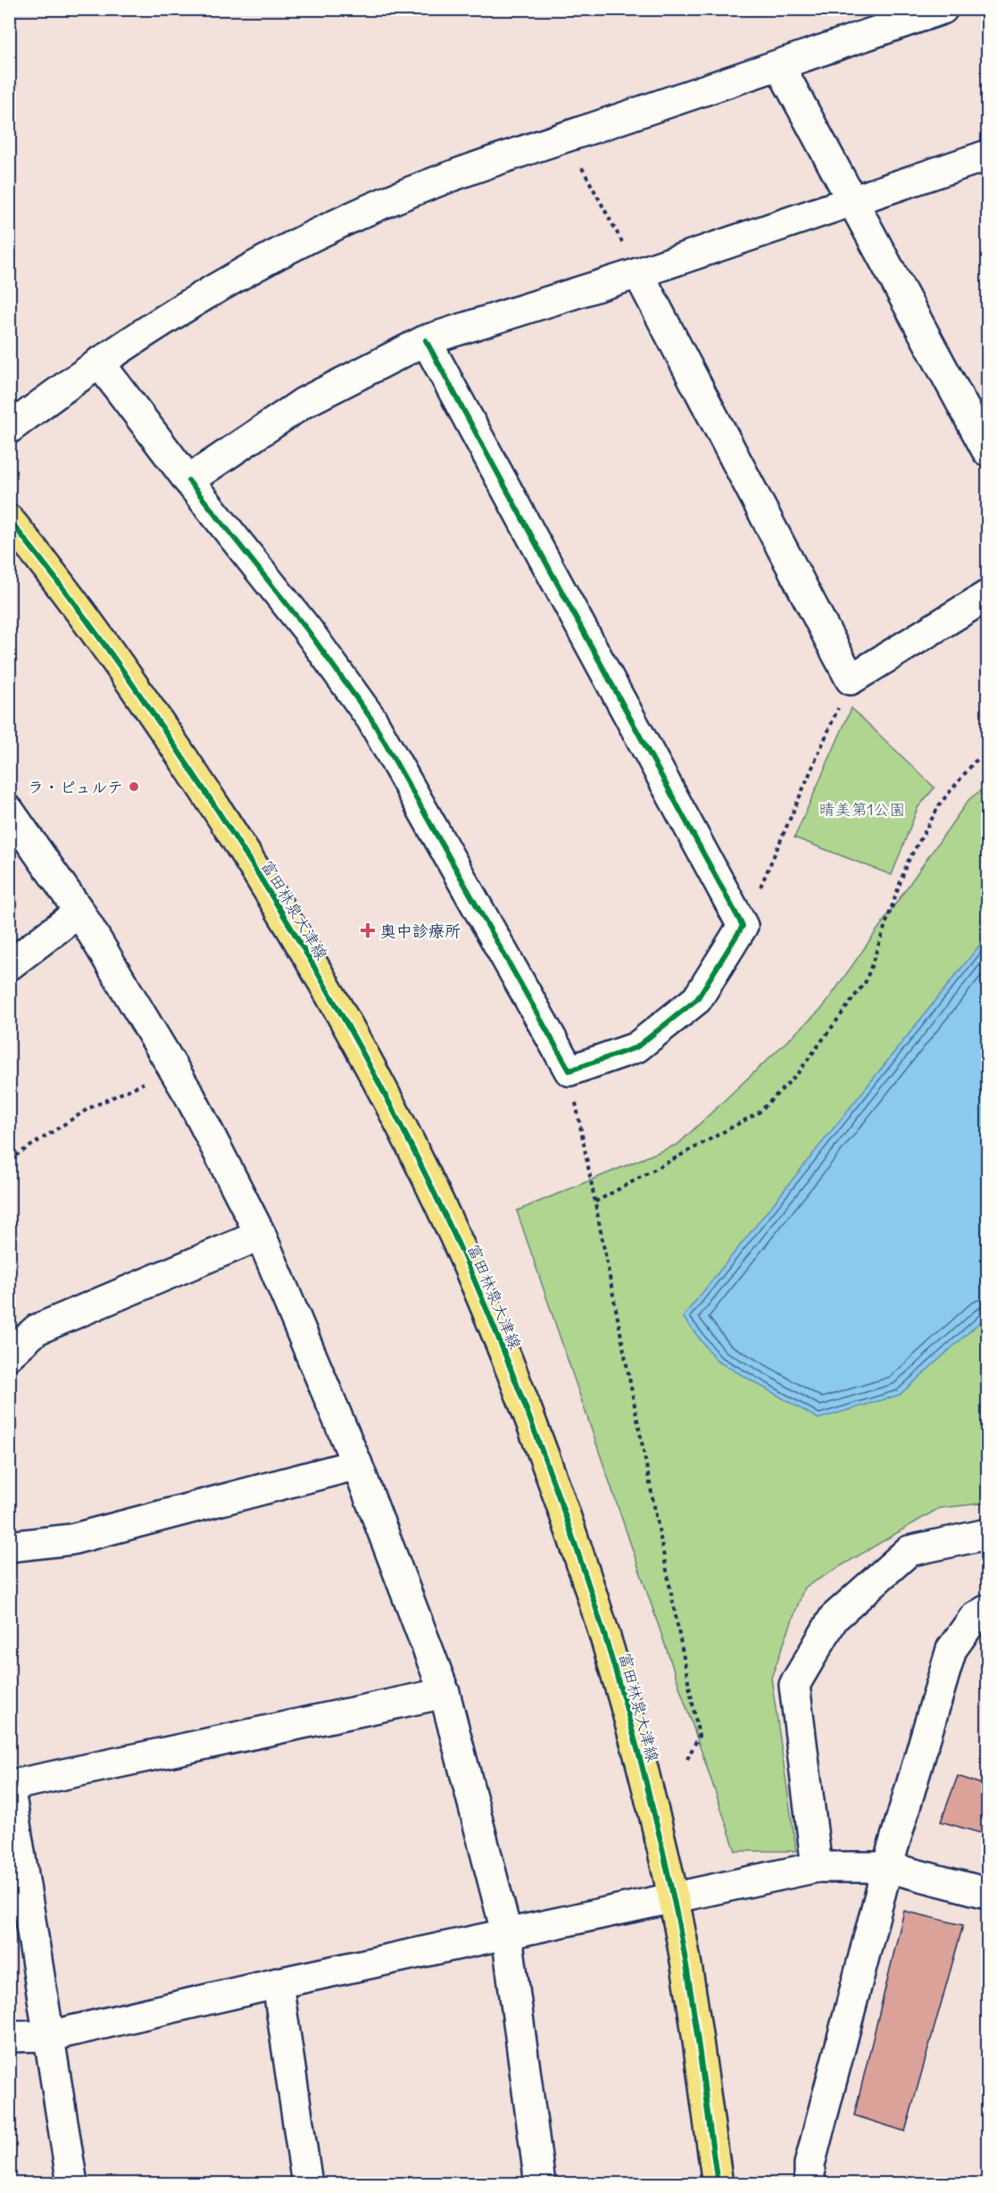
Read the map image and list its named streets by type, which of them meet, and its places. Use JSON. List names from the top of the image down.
{
  "streets": {
    "main road": ["富田林泉大津線"]
  },
  "parks": ["晴美第1公園"],
  "places": {
    "other": ["ラ・ピュルテ"],
    "health": ["奥中診療所"]
  }
}
